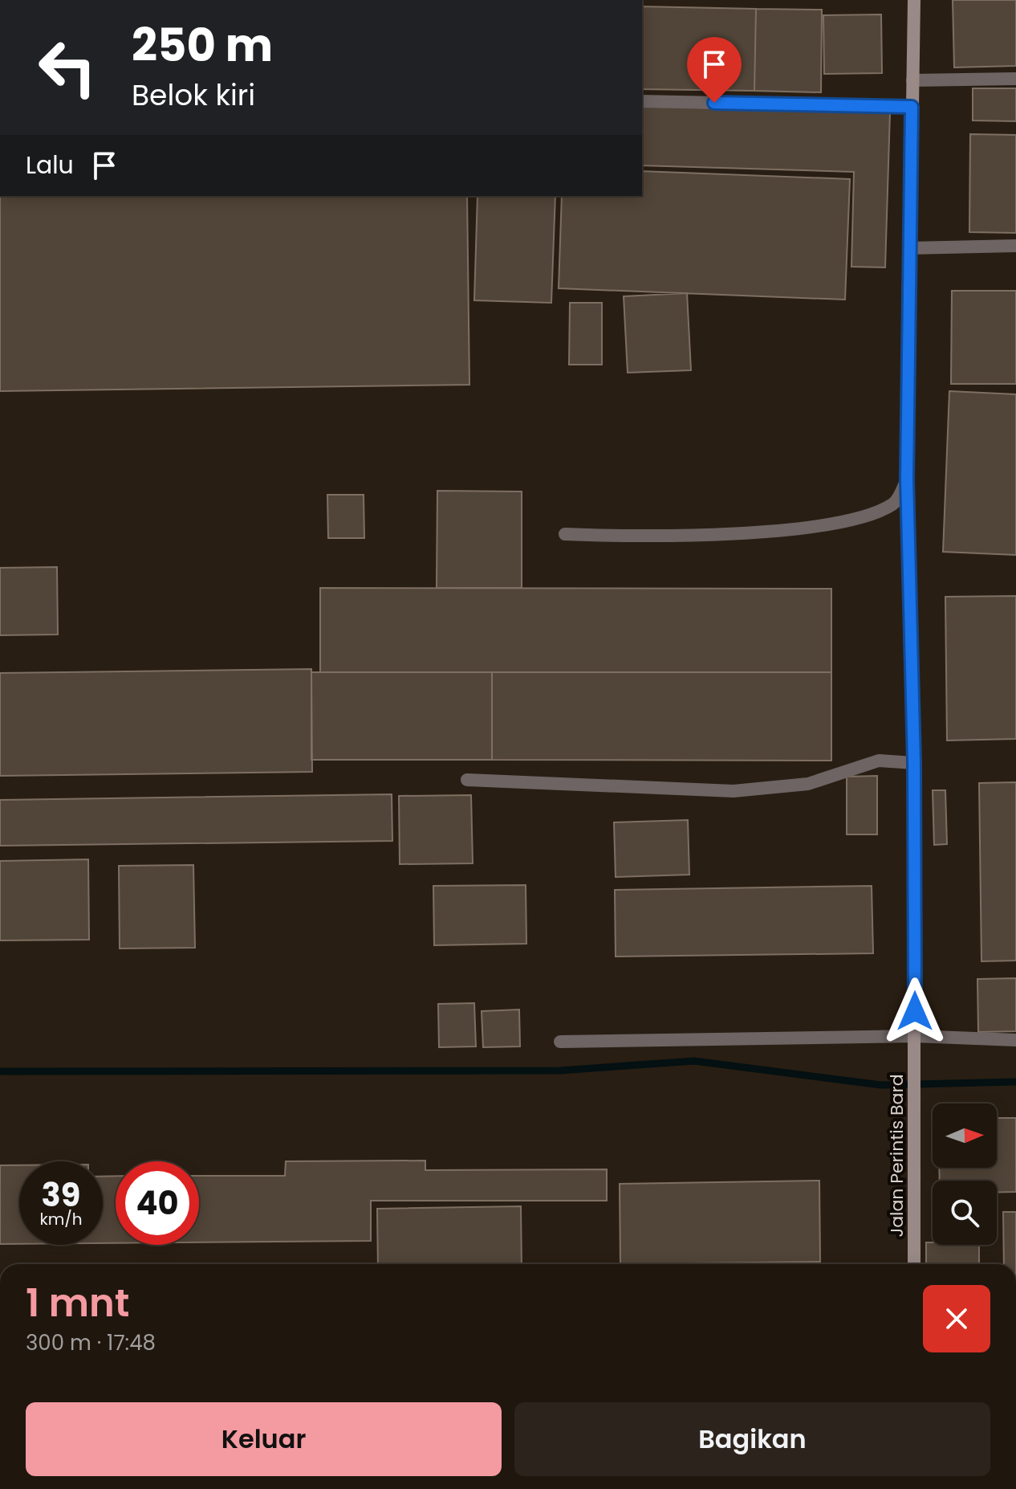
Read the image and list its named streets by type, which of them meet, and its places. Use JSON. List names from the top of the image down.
{
  "streets": {
    "street": ["Jalan Perintis Bard"]
  },
  "north": "right",
  "page": {
    "turn": ["250 m", "Belok kiri"],
    "then": "Lalu",
    "speed": "39 km/h",
    "limit": "40",
    "heading": ["1 mnt", "300 m · 17:48"],
    "buttons": ["Keluar", "Bagikan"]
  }
}
